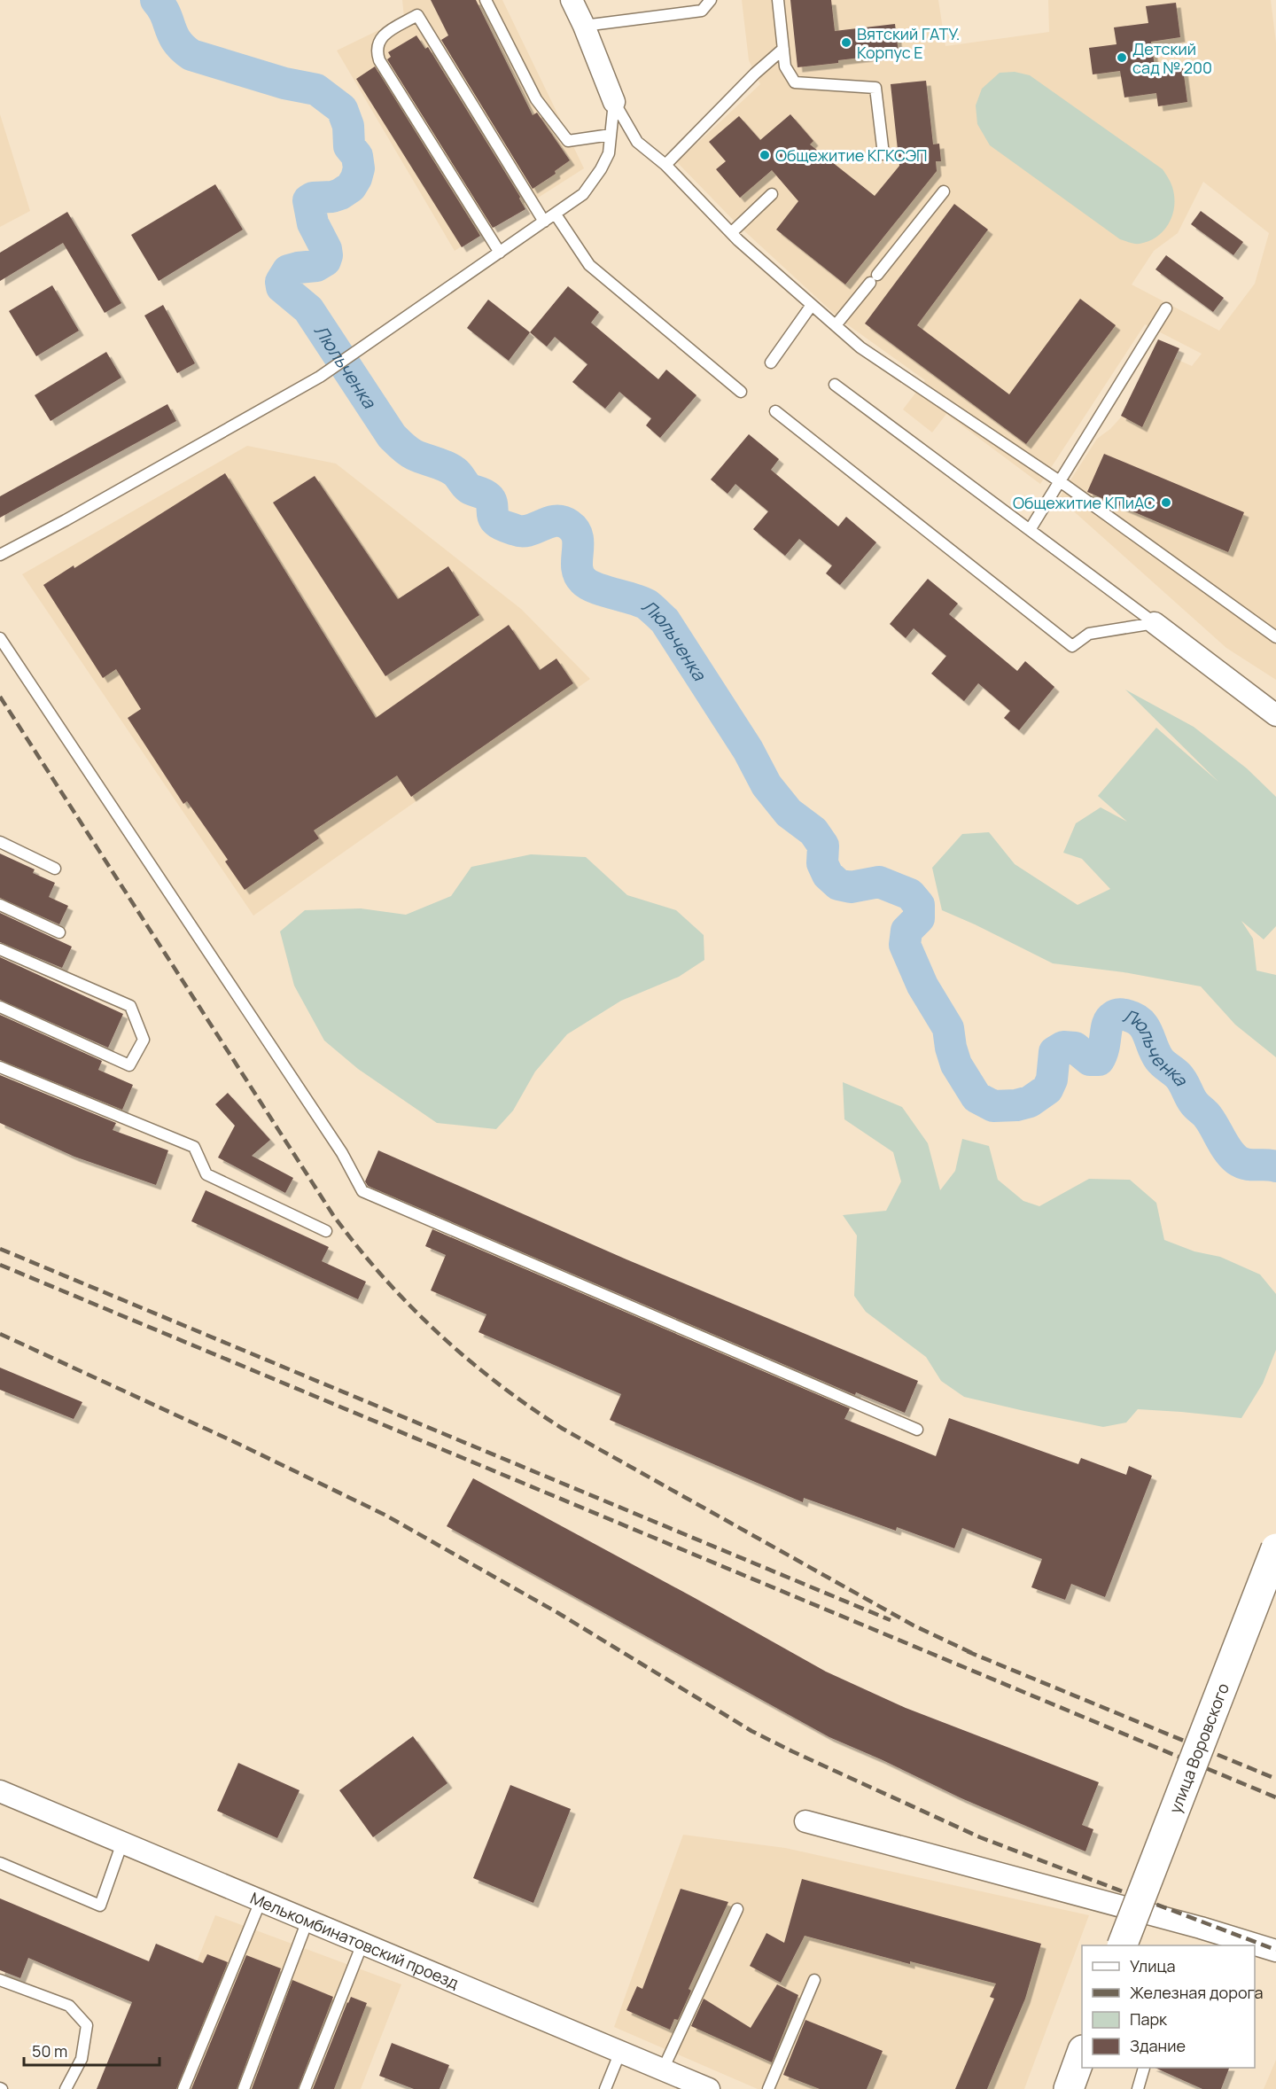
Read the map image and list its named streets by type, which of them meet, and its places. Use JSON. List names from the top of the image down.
{
  "streets": {
    "main road": ["улица Воровского"],
    "street": ["Мелькомбинатовский проезд"]
  },
  "water": ["Люльченка"],
  "places": [
    "Вятский ГАТУ. Корпус Е",
    "Детский сад № 200",
    "Общежитие КГКСЭП",
    "Общежитие КПиАС"
  ],
  "legend": [
    "Улица",
    "Железная дорога",
    "Парк",
    "Здание"
  ],
  "scale_bar": "50 m"
}
